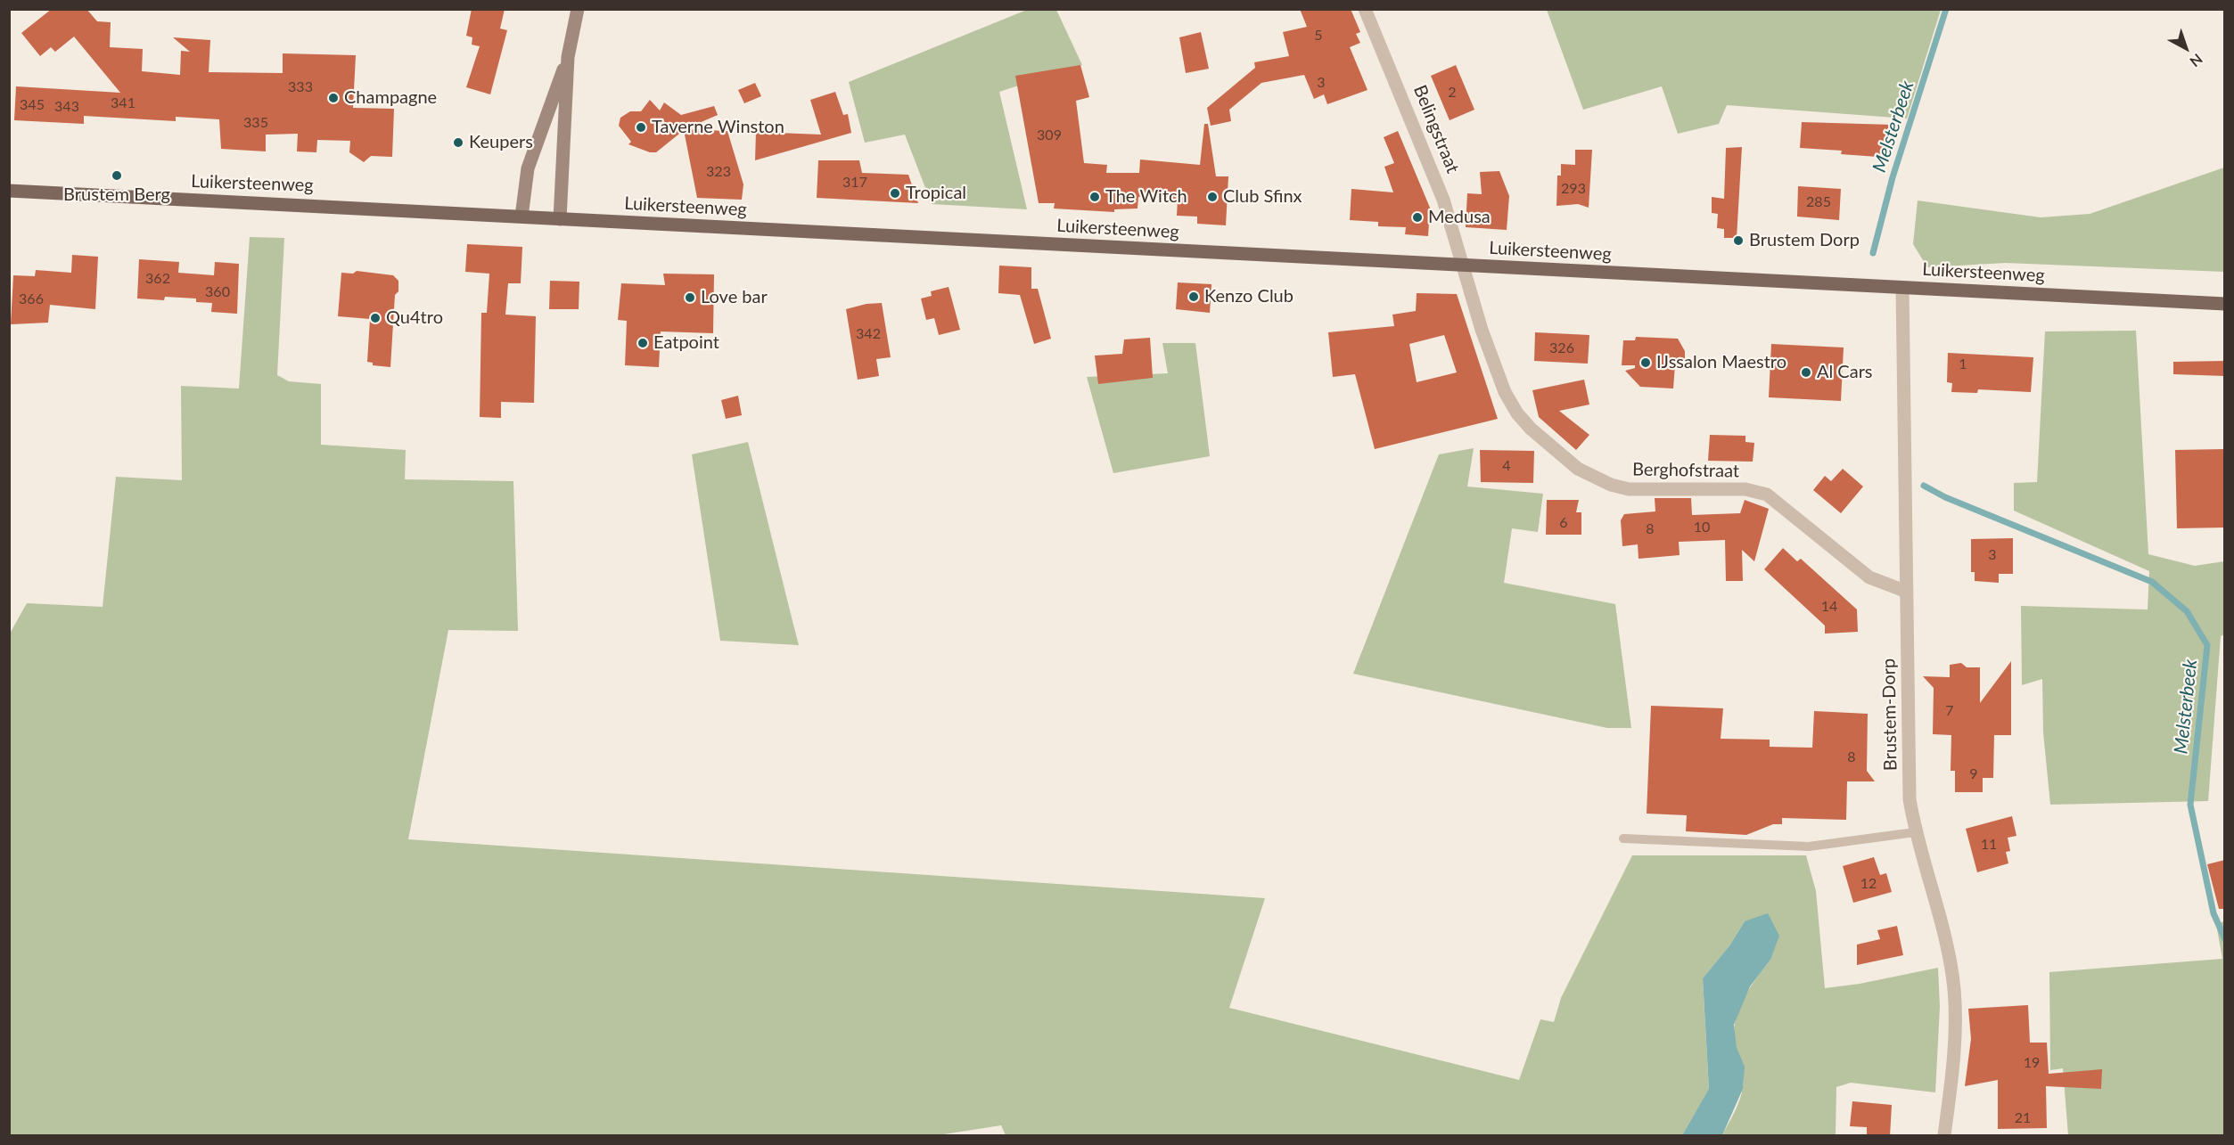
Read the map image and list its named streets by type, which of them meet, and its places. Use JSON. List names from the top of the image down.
{
  "streets": {
    "main road": ["Luikersteenweg"],
    "street": ["Belingstraat", "Berghofstraat", "Brustem-Dorp"]
  },
  "crossings": [
    ["Belingstraat", "Luikersteenweg"],
    ["Belingstraat", "Berghofstraat"],
    ["Luikersteenweg", "Berghofstraat"],
    ["Luikersteenweg", "Brustem-Dorp"],
    ["Berghofstraat", "Brustem-Dorp"]
  ],
  "water": ["Melsterbeek"],
  "places": [
    "Champagne",
    "Taverne Winston",
    "Keupers",
    "Brustem Berg",
    "Tropical",
    "The Witch",
    "Club Sfinx",
    "Medusa",
    "Brustem Dorp",
    "Kenzo Club",
    "Love bar",
    "Qu4tro",
    "Eatpoint",
    "IJssalon Maestro",
    "Al Cars"
  ],
  "house_numbers": [
    "5",
    "3",
    "333",
    "2",
    "341",
    "345",
    "343",
    "335",
    "309",
    "323",
    "317",
    "293",
    "285",
    "362",
    "360",
    "366",
    "342",
    "326",
    "1",
    "4",
    "6",
    "10",
    "8",
    "3",
    "14",
    "7",
    "8",
    "9",
    "11",
    "12",
    "19",
    "21"
  ],
  "north": "bottom right"
}
